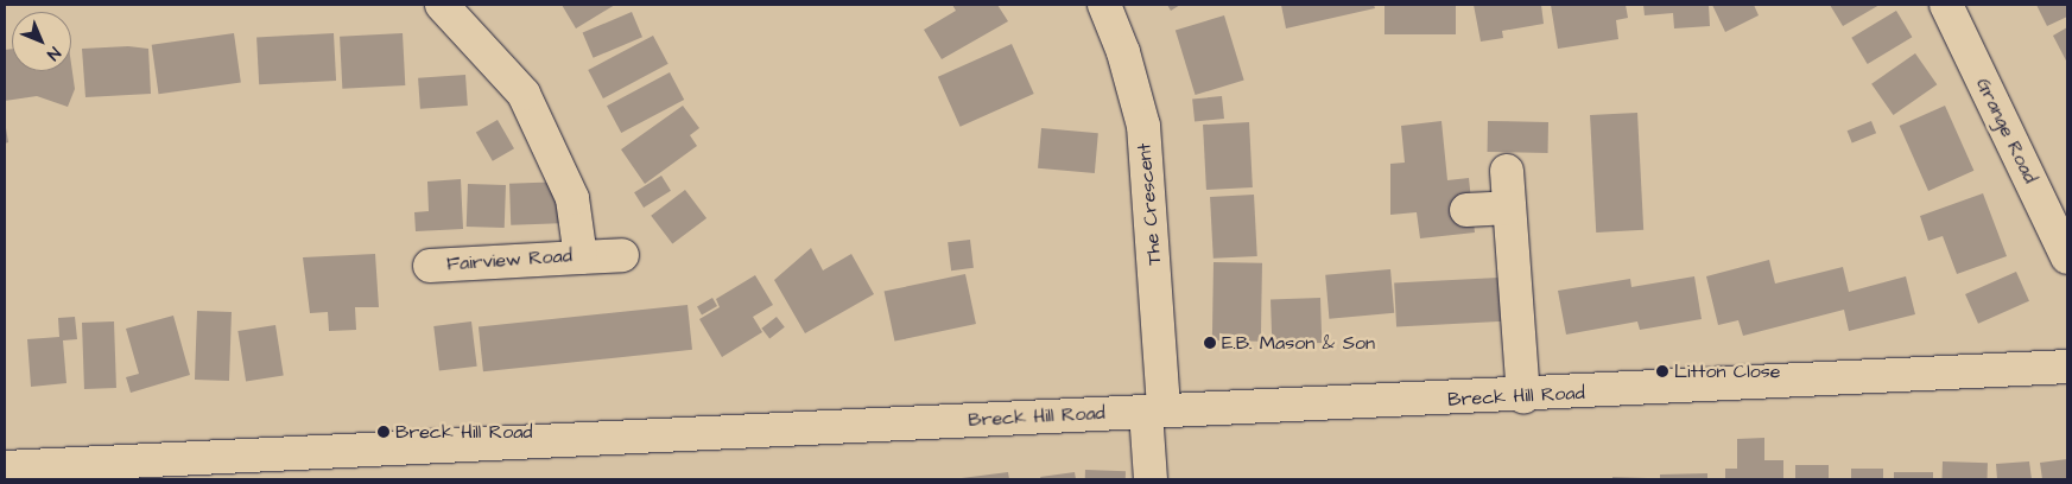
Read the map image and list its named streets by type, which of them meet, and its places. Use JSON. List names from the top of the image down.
{
  "streets": {
    "street": [
      "Grange Road",
      "The Crescent",
      "Fairview Road",
      "Breck Hill Road"
    ]
  },
  "crossings": [
    ["The Crescent", "Breck Hill Road"]
  ],
  "places": ["E.B. Mason & Son", "Litton Close", "Breck Hill Road"],
  "north": "bottom right"
}
